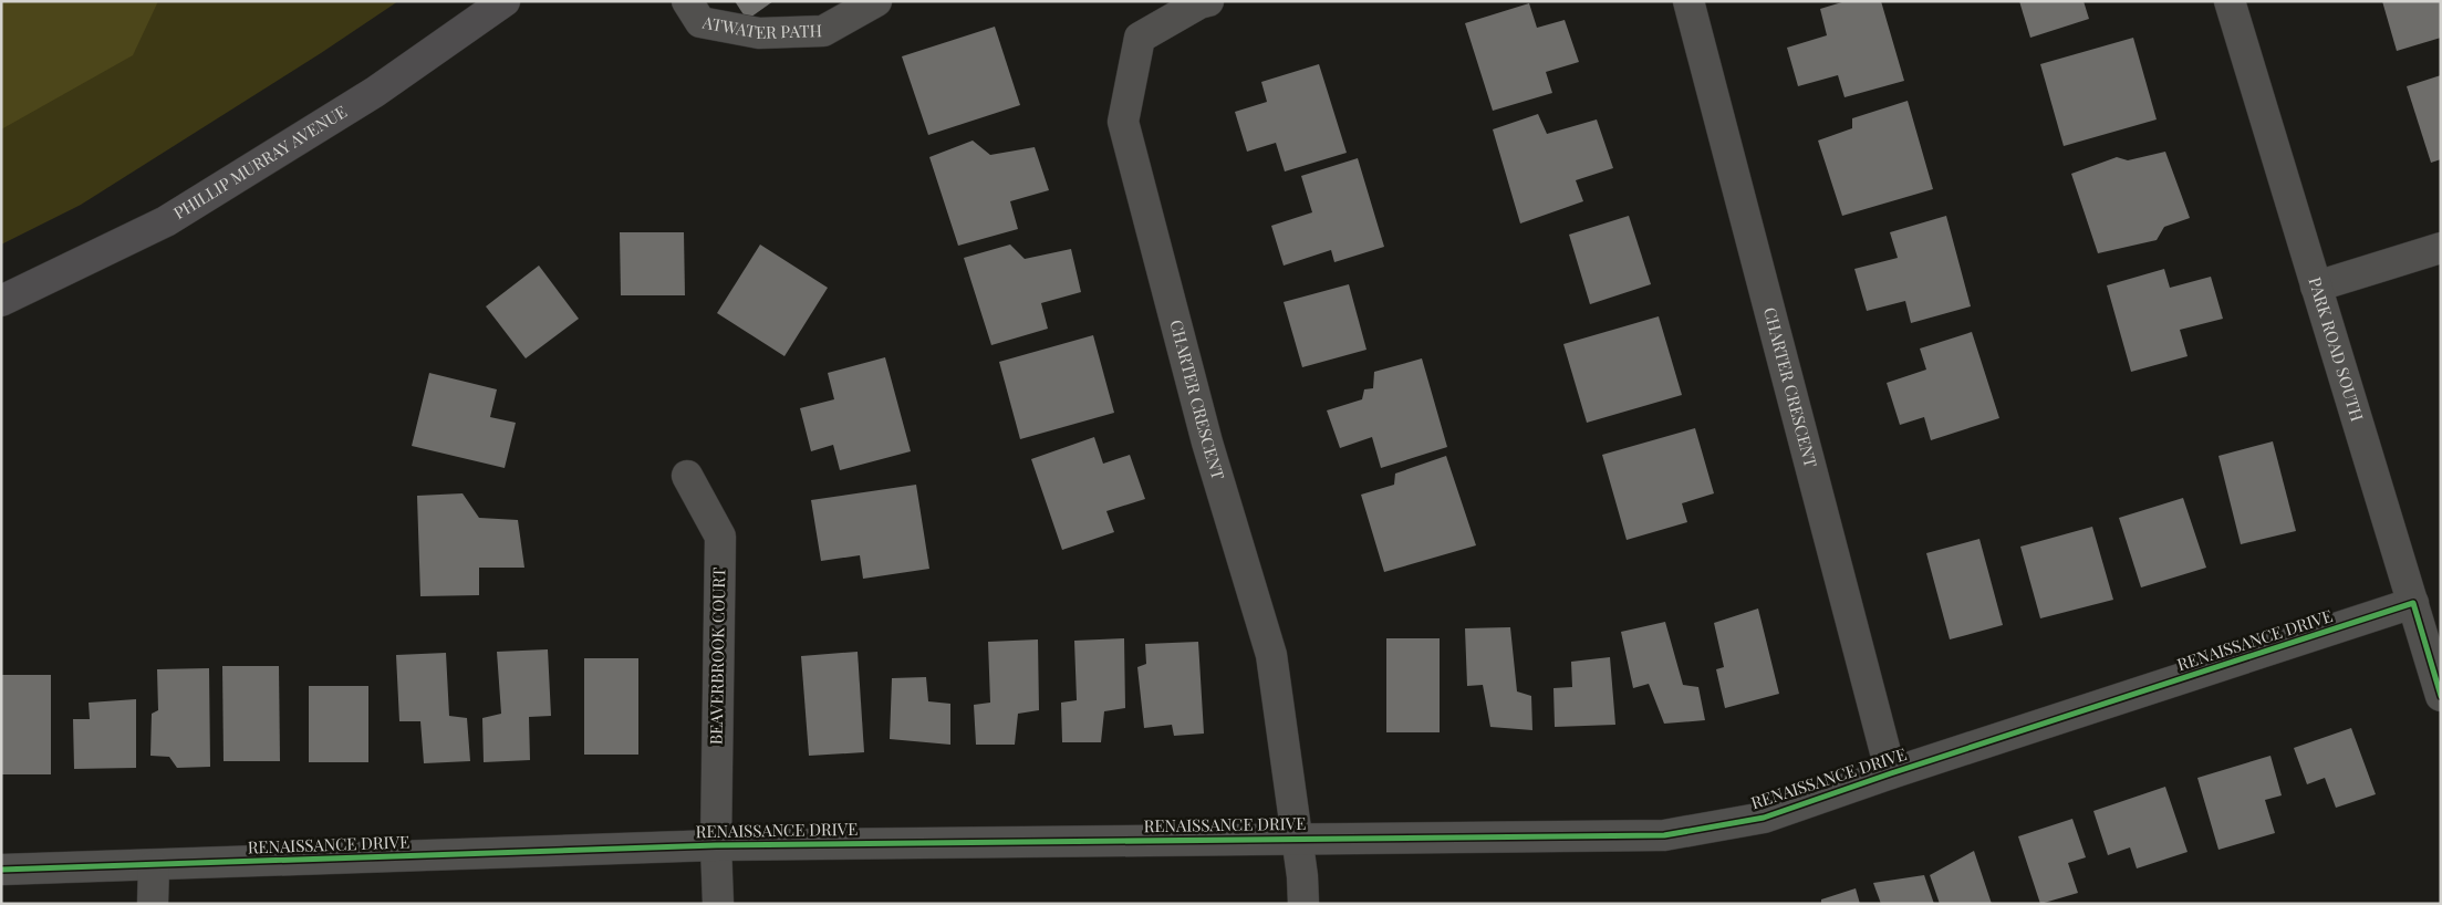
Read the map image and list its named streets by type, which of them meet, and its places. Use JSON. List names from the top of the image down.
{
  "streets": {
    "main road": ["PHILLIP MURRAY AVENUE"],
    "street": [
      "ATWATER PATH",
      "PARK ROAD SOUTH",
      "CHARTER CRESCENT",
      "RENAISSANCE DRIVE",
      "BEAVERBROOK COURT"
    ]
  },
  "crossings": [
    ["PARK ROAD SOUTH", "RENAISSANCE DRIVE"],
    ["CHARTER CRESCENT", "RENAISSANCE DRIVE"],
    ["RENAISSANCE DRIVE", "BEAVERBROOK COURT"]
  ]
}
